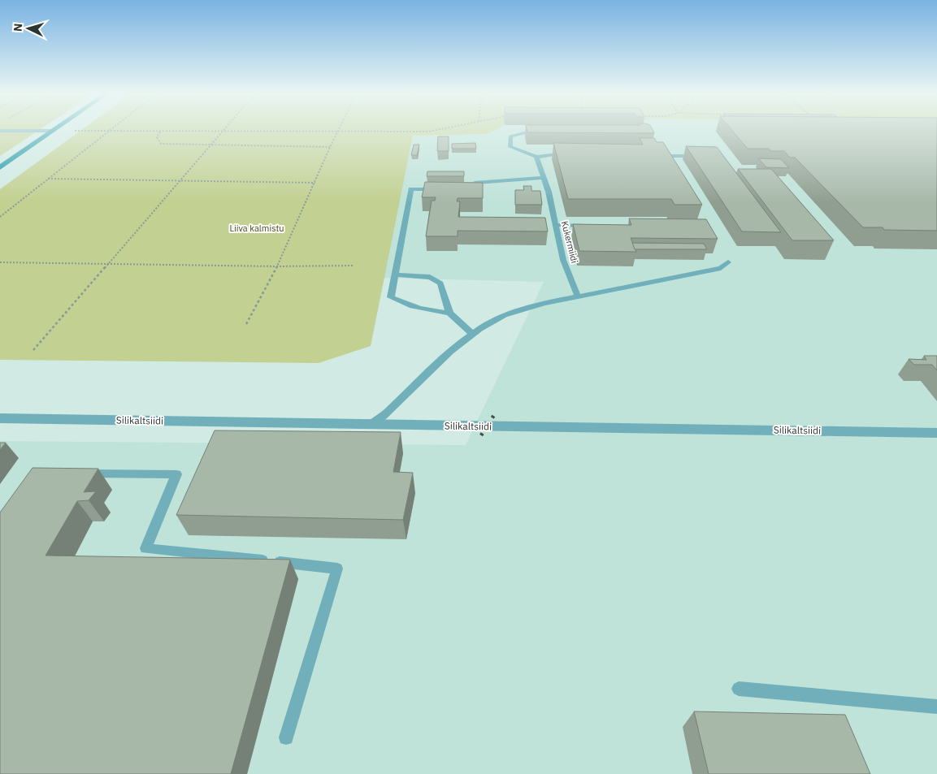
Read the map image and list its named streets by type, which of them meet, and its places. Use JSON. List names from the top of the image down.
{
  "streets": {
    "street": ["Silikaltsiidi"],
    "lane": ["Kukermiidi"]
  },
  "parks": ["Liiva kalmistu"],
  "north": "left"
}
